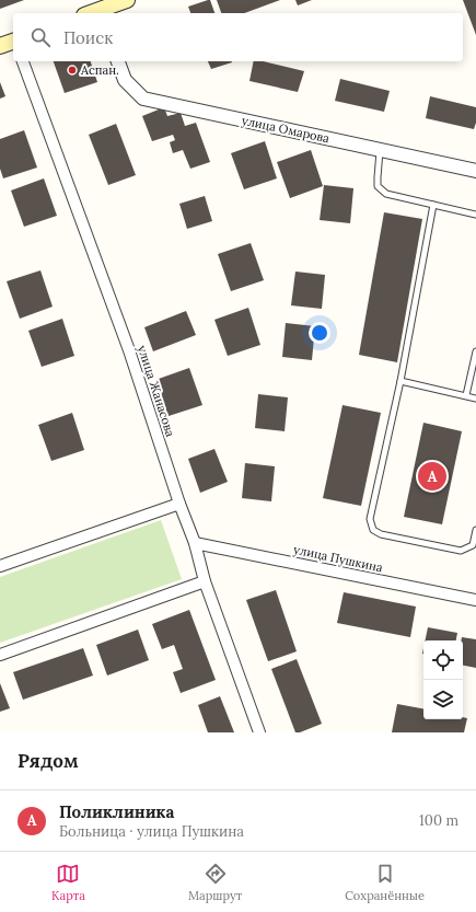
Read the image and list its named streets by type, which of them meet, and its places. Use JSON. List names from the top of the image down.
{
  "streets": {
    "street": ["улица Омарова", "улица Жанасова", "улица Пушкина"]
  },
  "crossings": [
    ["улица Жанасова", "улица Пушкина"]
  ],
  "places": ["Аспан."],
  "page": {
    "search": "Поиск",
    "pins": "A",
    "heading": "Рядом",
    "list": [
      {
        "mark": "A",
        "name": "Поликлиника",
        "note": "Больница · улица Пушкина",
        "value": "100 m"
      }
    ],
    "nav": ["Карта", "Маршрут", "Сохранённые"]
  }
}
